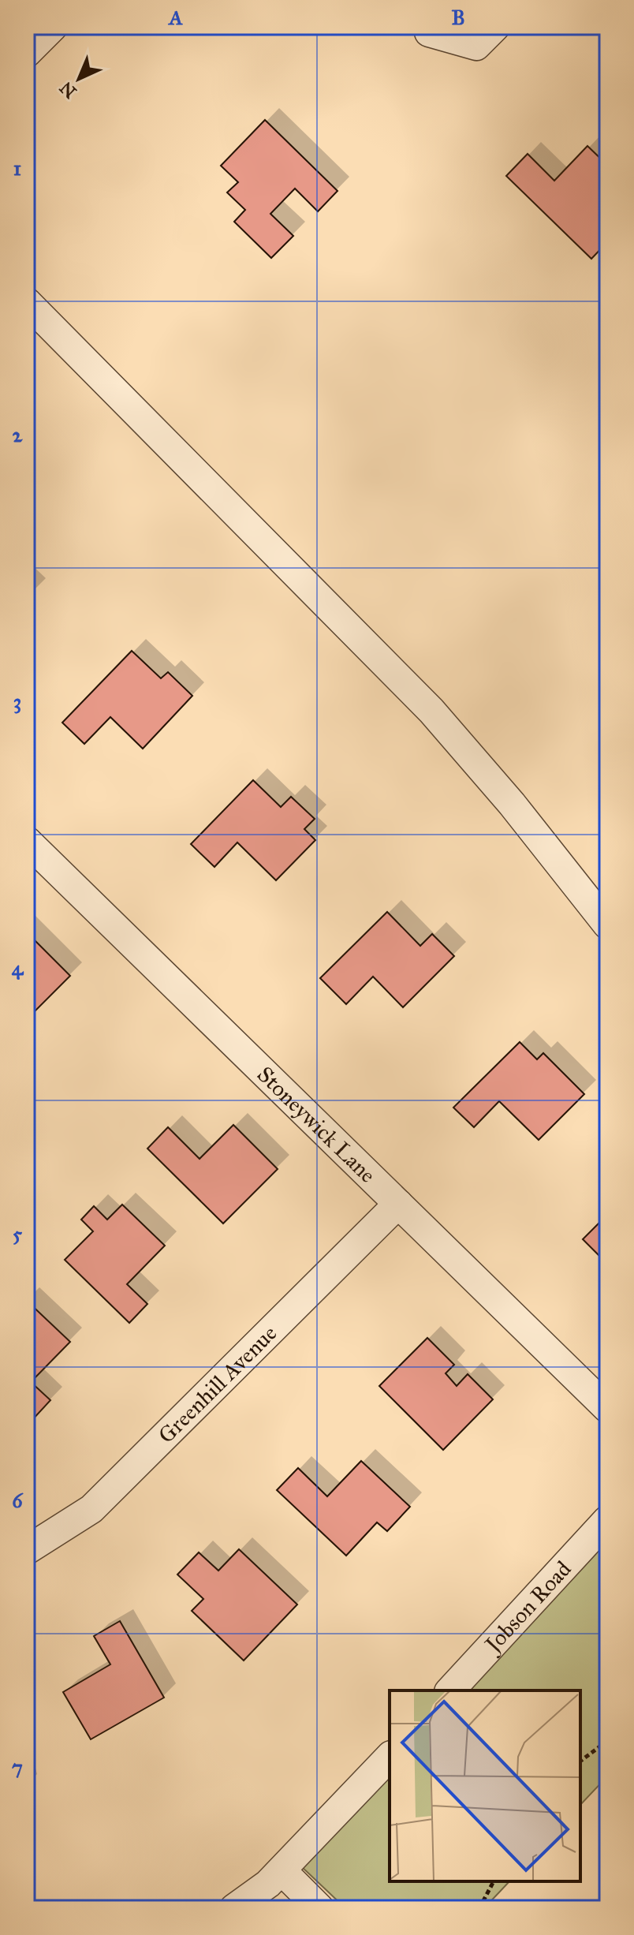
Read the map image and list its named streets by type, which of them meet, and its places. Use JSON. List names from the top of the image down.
{
  "streets": {
    "street": ["Stoneywick Lane", "Greenhill Avenue", "Jobson Road"]
  },
  "crossings": [
    ["Stoneywick Lane", "Greenhill Avenue"]
  ],
  "north": "bottom left",
  "grid": {
    "columns": ["A", "B"],
    "rows": [
      "1",
      "2",
      "3",
      "4",
      "5",
      "6",
      "7"
    ]
  }
}
